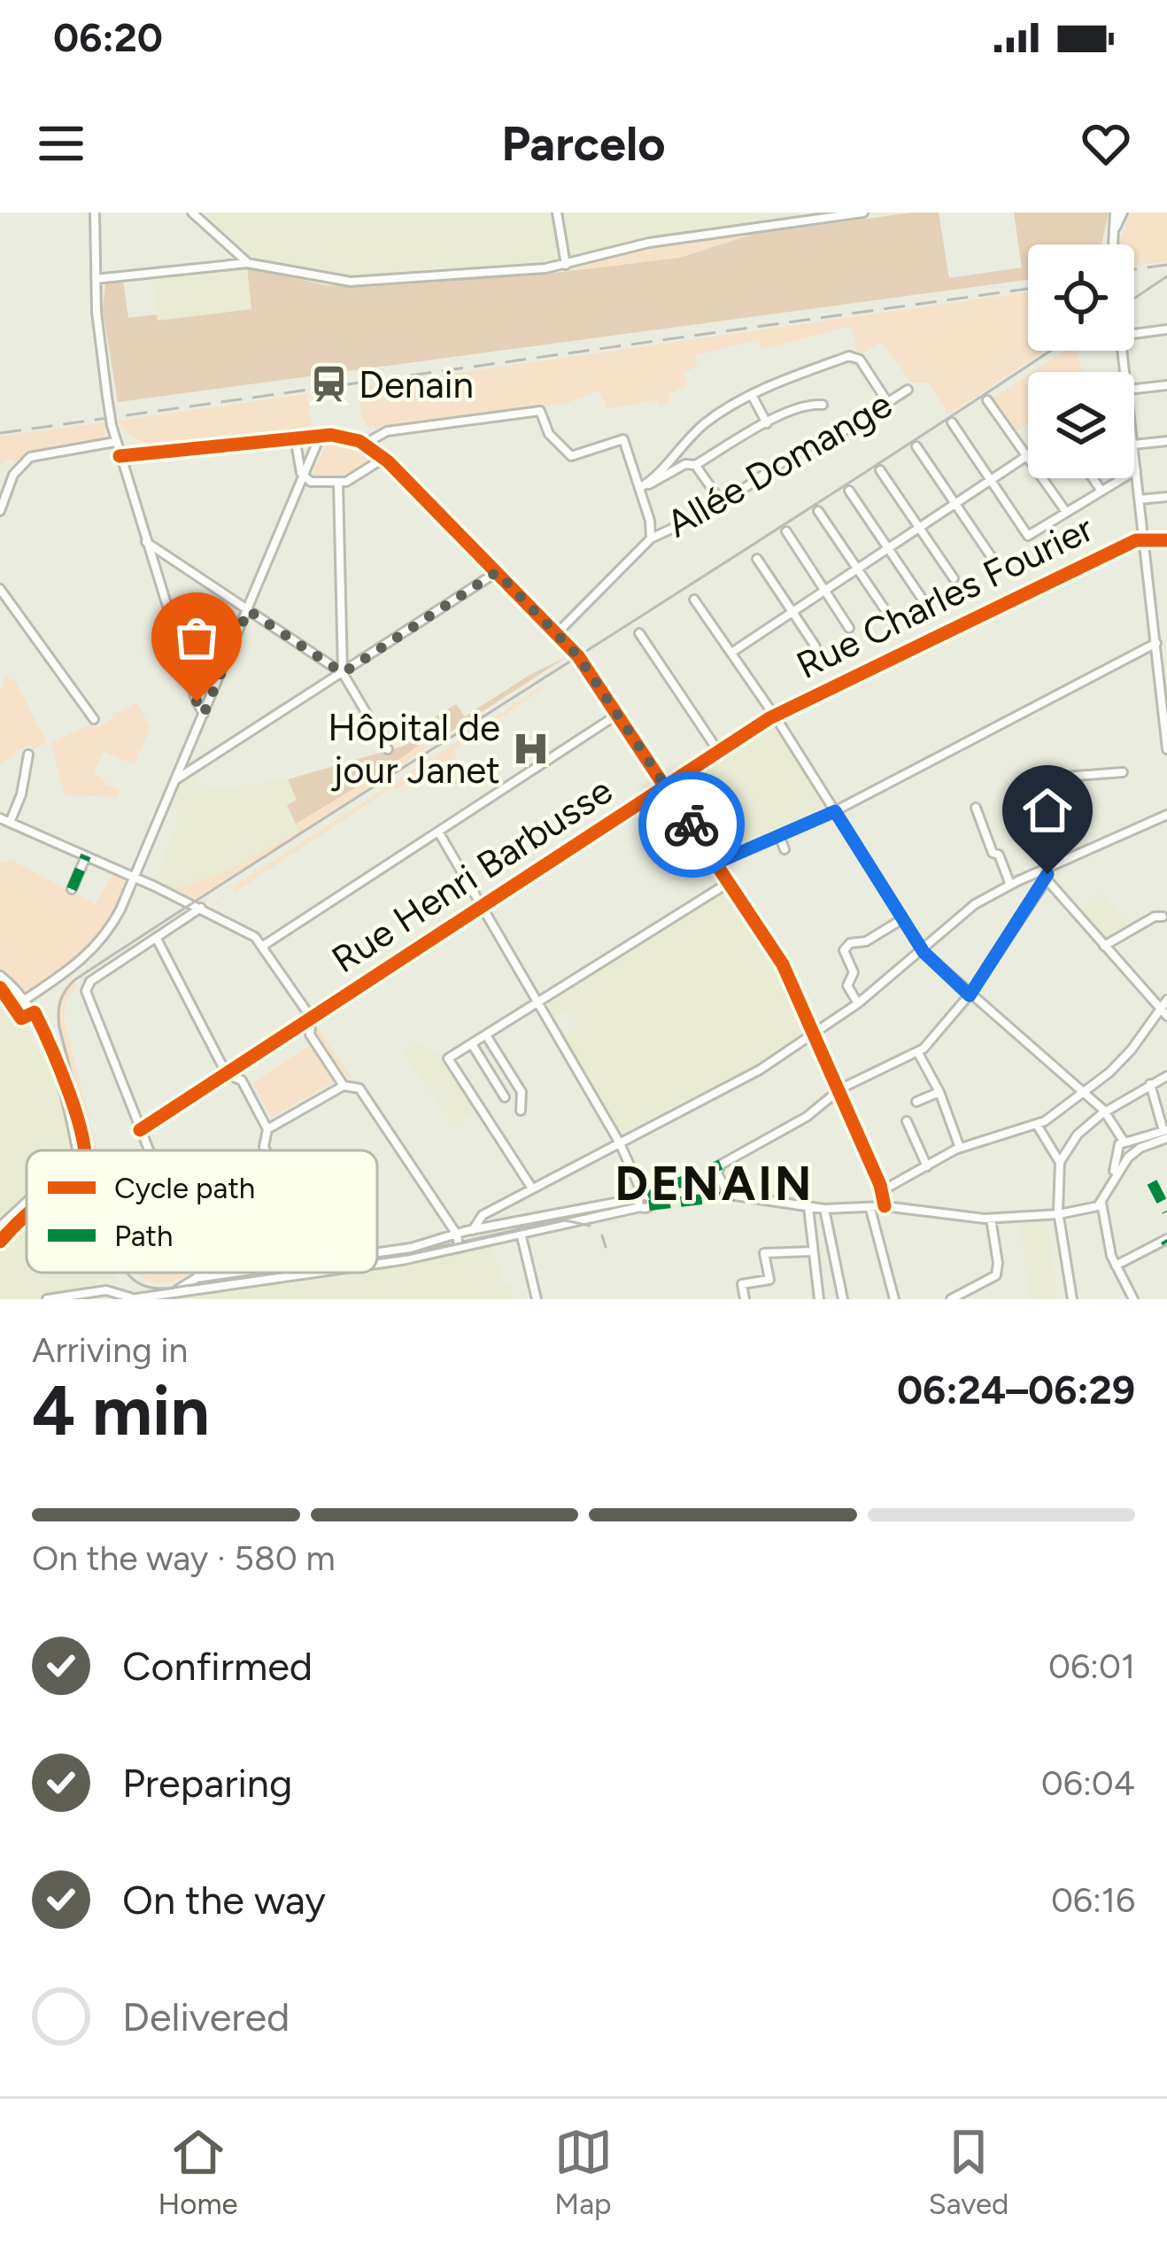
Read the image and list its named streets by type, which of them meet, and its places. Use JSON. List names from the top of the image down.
{
  "streets": {
    "street": ["Allée Domange", "Rue Charles Fourier", "Rue Henri Barbusse"]
  },
  "crossings": [
    ["Rue Charles Fourier", "Rue Henri Barbusse"]
  ],
  "districts": ["DENAIN"],
  "places": {
    "station": ["Denain"],
    "hospital": ["Hôpital de jour Janet"]
  },
  "legend": ["Cycle path", "Path"],
  "page": {
    "status": "06:20",
    "header": "Parcelo",
    "heading": ["4 min", "Arriving in", "06:24–06:29"],
    "bar": "On the way · 580 m",
    "list": [
      ["Confirmed", "06:01"],
      ["Preparing", "06:04"],
      ["On the way", "06:16"],
      "Delivered"
    ],
    "tabs": ["Home", "Map", "Saved"]
  }
}
